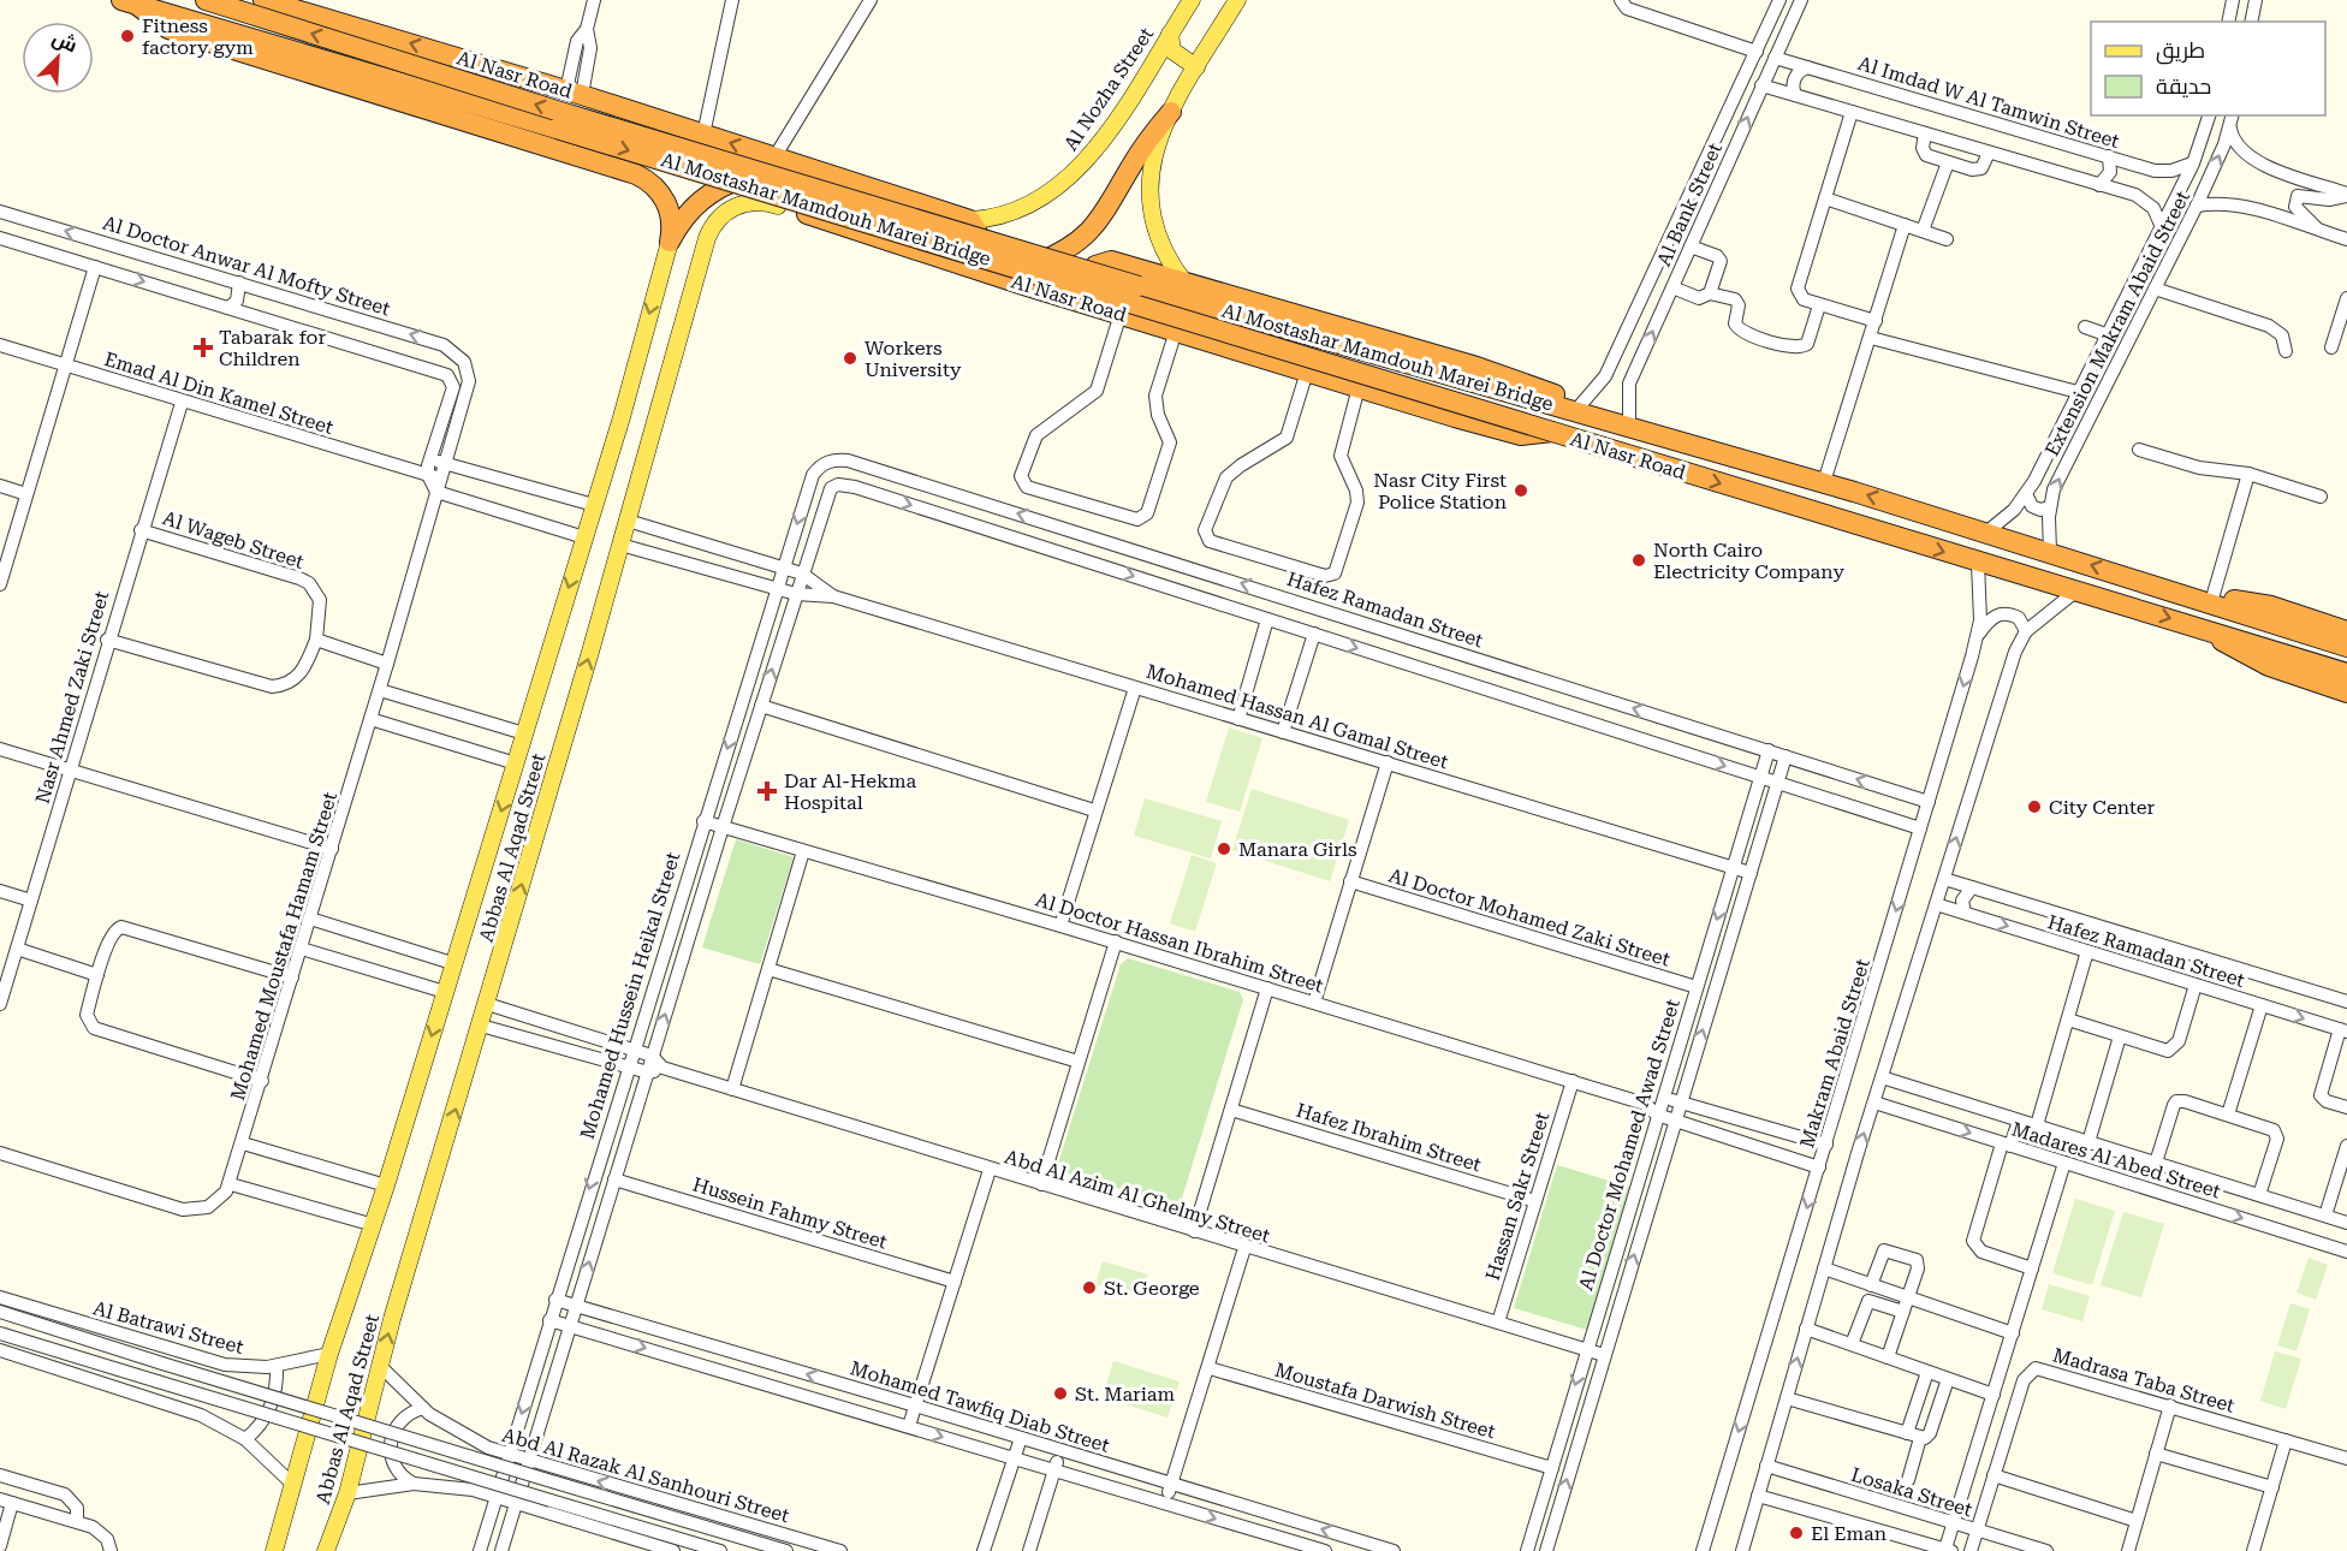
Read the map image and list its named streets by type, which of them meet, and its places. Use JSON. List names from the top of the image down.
{
  "streets": {
    "highway": ["Al Nasr Road", "Al Mostashar Mamdouh Marei Bridge"],
    "main road": ["Al Nozha Street", "Abbas Al Aqad Street"],
    "street": [
      "Al Imdad W Al Tamwin Street",
      "Al Bank Street",
      "Al Doctor Anwar Al Mofty Street",
      "Extension Makram Abaid Street",
      "Emad Al Din Kamel Street",
      "Al Wageb Street",
      "Hafez Ramadan Street",
      "Nasr Ahmed Zaki Street",
      "Mohamed Hassan Al Gamal Street",
      "Al Doctor Mohamed Zaki Street",
      "Al Doctor Hassan Ibrahim Street",
      "Mohamed Moustafa Hamam Street",
      "Mohamed Hussein Heikal Street",
      "Makram Abaid Street",
      "Hafez Ibrahim Street",
      "Al Doctor Mohamed Awad Street",
      "Madares Al Abed Street",
      "Abd Al Azim Al Ghelmy Street",
      "Hassan Sakr Street",
      "Hussein Fahmy Street",
      "Al Batrawi Street",
      "Madrasa Taba Street",
      "Moustafa Darwish Street",
      "Mohamed Tawfiq Diab Street",
      "Abd Al Razak Al Sanhouri Street",
      "Losaka Street"
    ]
  },
  "crossings": [
    ["Al Nasr Road", "Al Nozha Street"],
    ["Al Nasr Road", "Al Bank Street"],
    ["Al Nasr Road", "Al Mostashar Mamdouh Marei Bridge"],
    ["Al Nasr Road", "Extension Makram Abaid Street"],
    ["Al Nasr Road", "Abbas Al Aqad Street"],
    ["Al Nasr Road", "Makram Abaid Street"],
    ["Al Imdad W Al Tamwin Street", "Al Bank Street"],
    ["Al Imdad W Al Tamwin Street", "Extension Makram Abaid Street"],
    ["Al Bank Street", "Al Mostashar Mamdouh Marei Bridge"],
    ["Emad Al Din Kamel Street", "Nasr Ahmed Zaki Street"],
    ["Emad Al Din Kamel Street", "Abbas Al Aqad Street"],
    ["Emad Al Din Kamel Street", "Mohamed Moustafa Hamam Street"],
    ["Al Wageb Street", "Nasr Ahmed Zaki Street"],
    ["Hafez Ramadan Street", "Mohamed Hussein Heikal Street"],
    ["Hafez Ramadan Street", "Makram Abaid Street"],
    ["Hafez Ramadan Street", "Al Doctor Mohamed Awad Street"],
    ["Mohamed Hassan Al Gamal Street", "Abbas Al Aqad Street"],
    ["Mohamed Hassan Al Gamal Street", "Mohamed Hussein Heikal Street"],
    ["Mohamed Hassan Al Gamal Street", "Al Doctor Mohamed Awad Street"],
    ["Abbas Al Aqad Street", "Al Batrawi Street"],
    ["Abbas Al Aqad Street", "Abd Al Razak Al Sanhouri Street"],
    ["Al Doctor Mohamed Zaki Street", "Al Doctor Mohamed Awad Street"],
    ["Al Doctor Hassan Ibrahim Street", "Mohamed Hussein Heikal Street"],
    ["Al Doctor Hassan Ibrahim Street", "Makram Abaid Street"],
    ["Al Doctor Hassan Ibrahim Street", "Al Doctor Mohamed Awad Street"],
    ["Al Doctor Hassan Ibrahim Street", "Hassan Sakr Street"],
    ["Mohamed Hussein Heikal Street", "Hussein Fahmy Street"],
    ["Mohamed Hussein Heikal Street", "Mohamed Tawfiq Diab Street"],
    ["Mohamed Hussein Heikal Street", "Abd Al Razak Al Sanhouri Street"],
    ["Hafez Ibrahim Street", "Hassan Sakr Street"],
    ["Al Doctor Mohamed Awad Street", "Abd Al Azim Al Ghelmy Street"],
    ["Al Doctor Mohamed Awad Street", "Moustafa Darwish Street"],
    ["Abd Al Azim Al Ghelmy Street", "Hassan Sakr Street"],
    ["Madrasa Taba Street", "Losaka Street"]
  ],
  "places": {
    "other": [
      "Fitness factory gym",
      "Workers University",
      "Nasr City First Police Station",
      "North Cairo Electricity Company",
      "City Center",
      "Manara Girls",
      "St. George",
      "St. Mariam",
      "El Eman"
    ],
    "health": ["Tabarak for Children", "Dar Al-Hekma Hospital"]
  },
  "legend": ["طريق", "حديقة"],
  "north": "top right"
}
